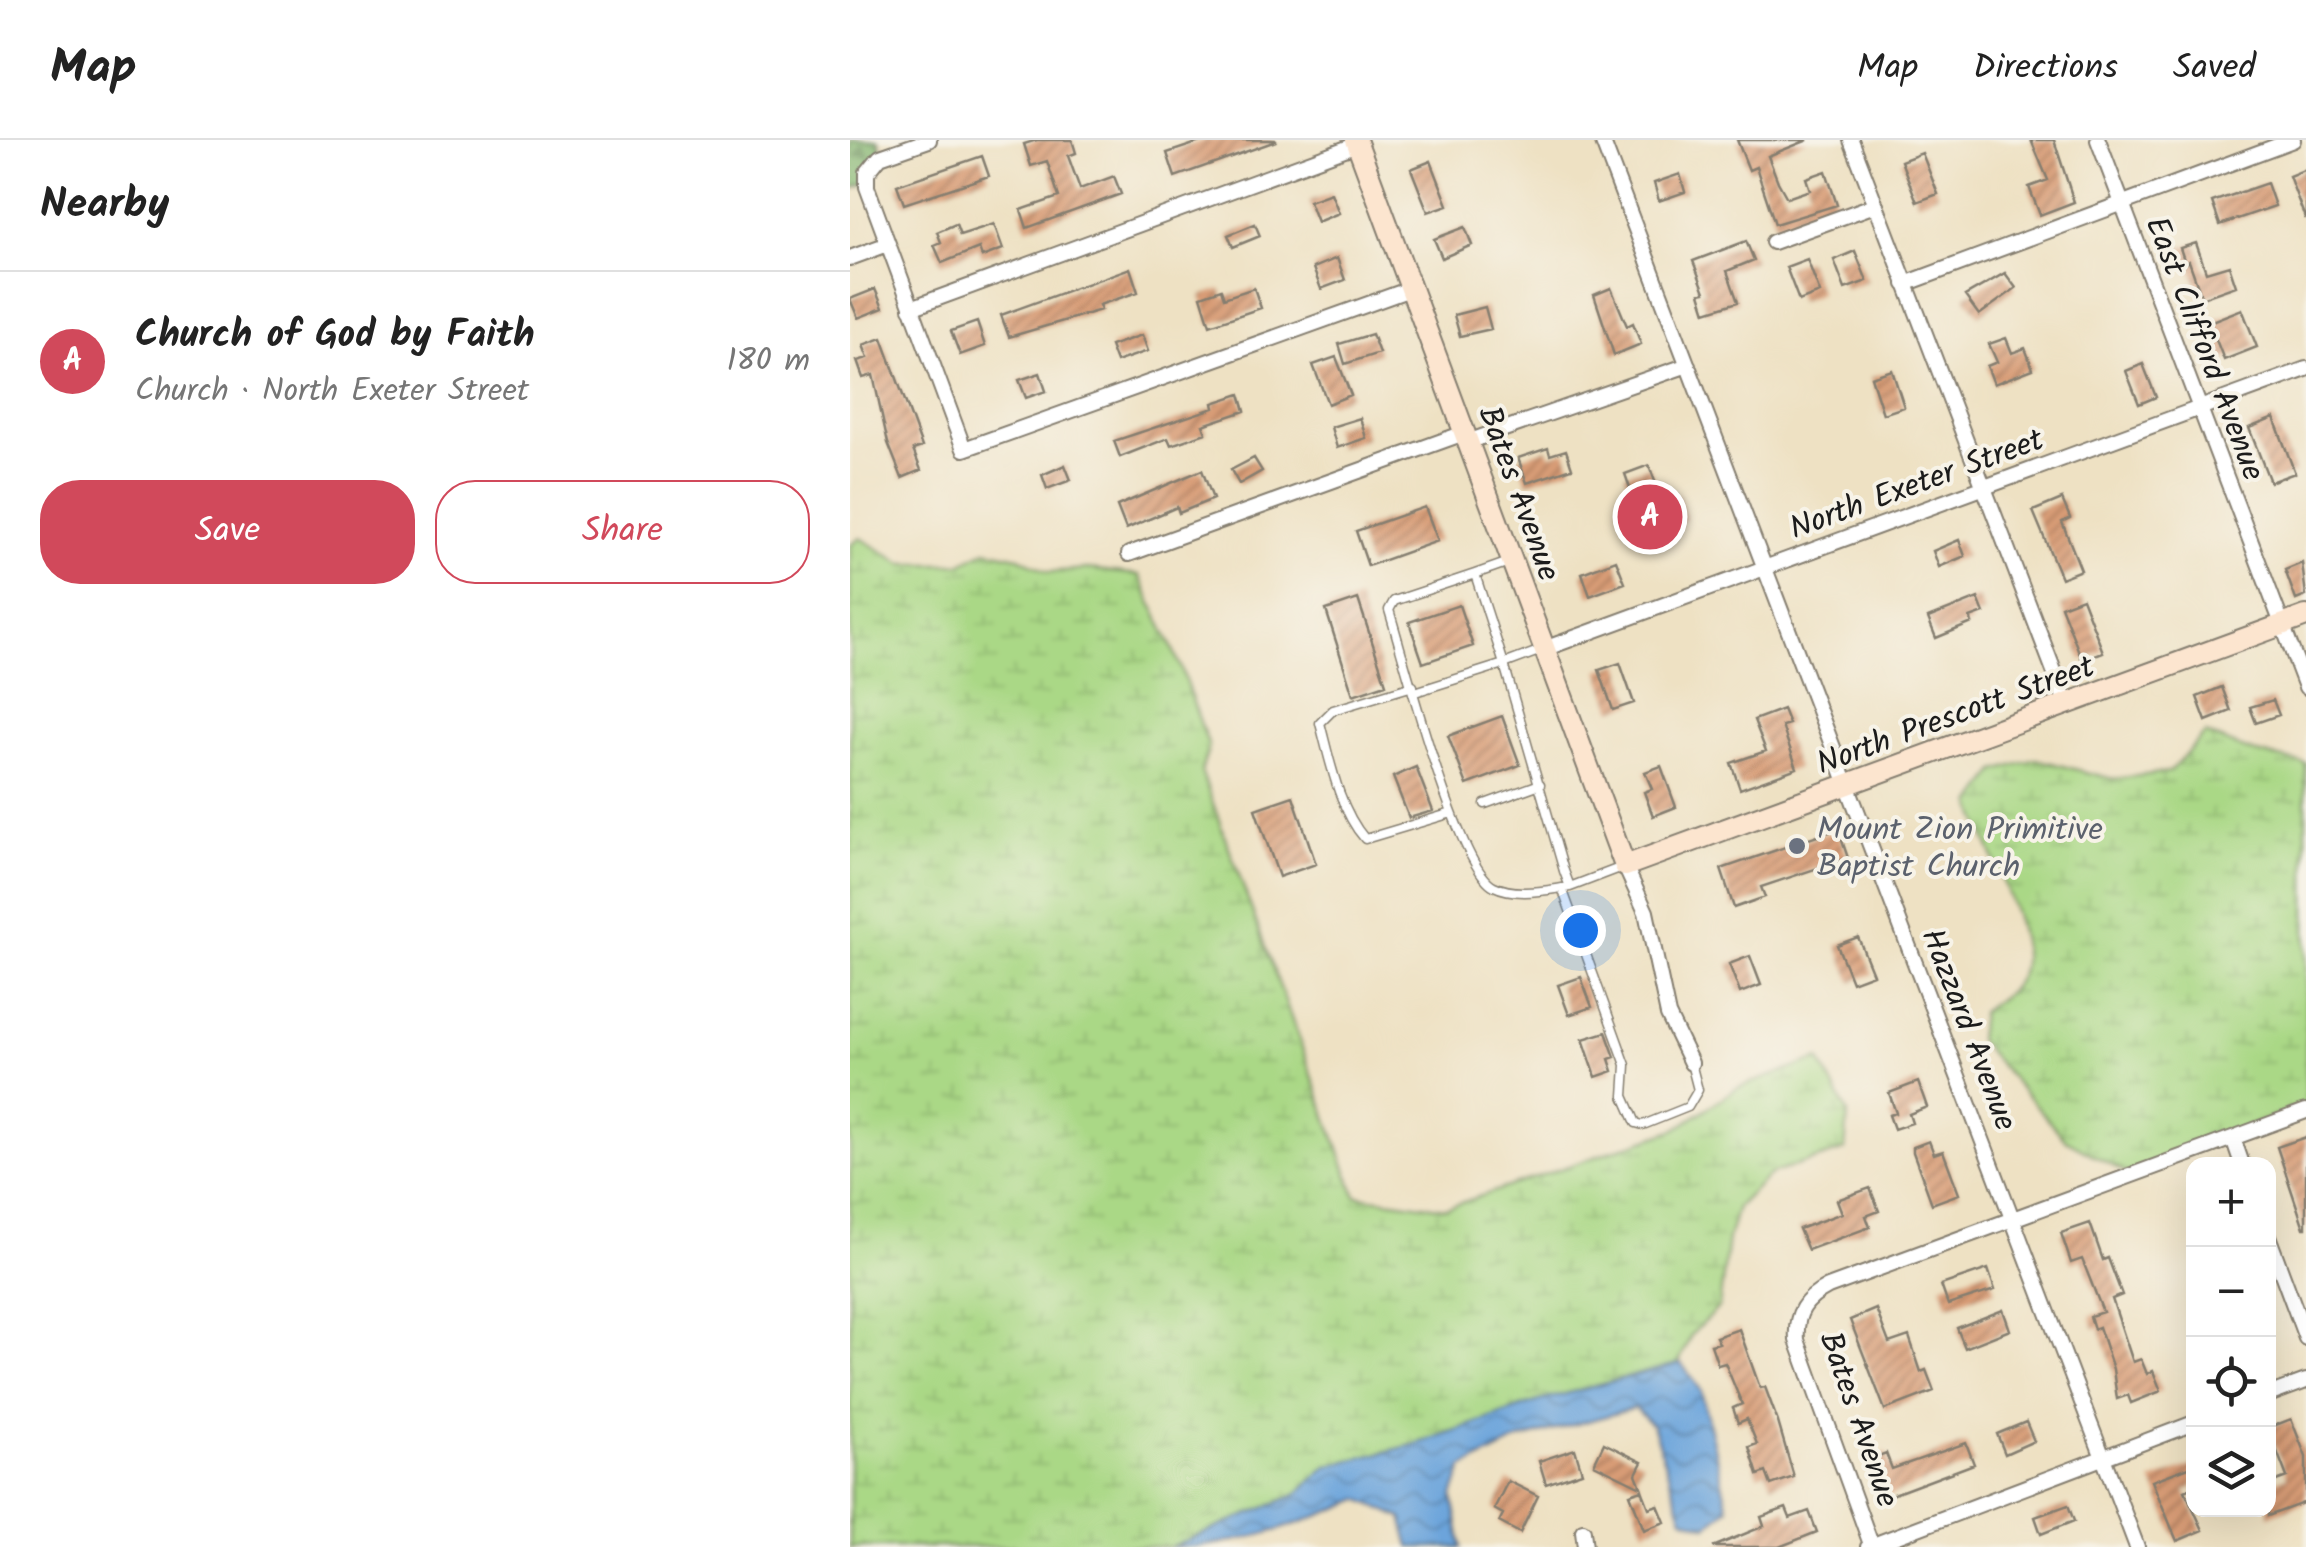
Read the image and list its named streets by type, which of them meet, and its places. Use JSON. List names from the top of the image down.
{
  "streets": {
    "street": [
      "East Clifford Avenue",
      "North Exeter Street",
      "Bates Avenue",
      "North Prescott Street",
      "Hazzard Avenue"
    ]
  },
  "crossings": [
    ["East Clifford Avenue", "North Exeter Street"],
    ["East Clifford Avenue", "North Prescott Street"],
    ["North Exeter Street", "Bates Avenue"],
    ["North Exeter Street", "Hazzard Avenue"],
    ["Bates Avenue", "North Prescott Street"],
    ["Bates Avenue", "Hazzard Avenue"],
    ["North Prescott Street", "Hazzard Avenue"]
  ],
  "places": ["Mount Zion Primitive Baptist Church"],
  "page": {
    "header": "Map",
    "nav": ["Map", "Directions", "Saved"],
    "heading": "Nearby",
    "list": [
      {
        "mark": "A",
        "name": "Church of God by Faith",
        "note": "Church · North Exeter Street",
        "value": "180 m"
      }
    ],
    "buttons": ["Save", "Share"],
    "pins": "A",
    "map_buttons": ["+", "−"]
  }
}
